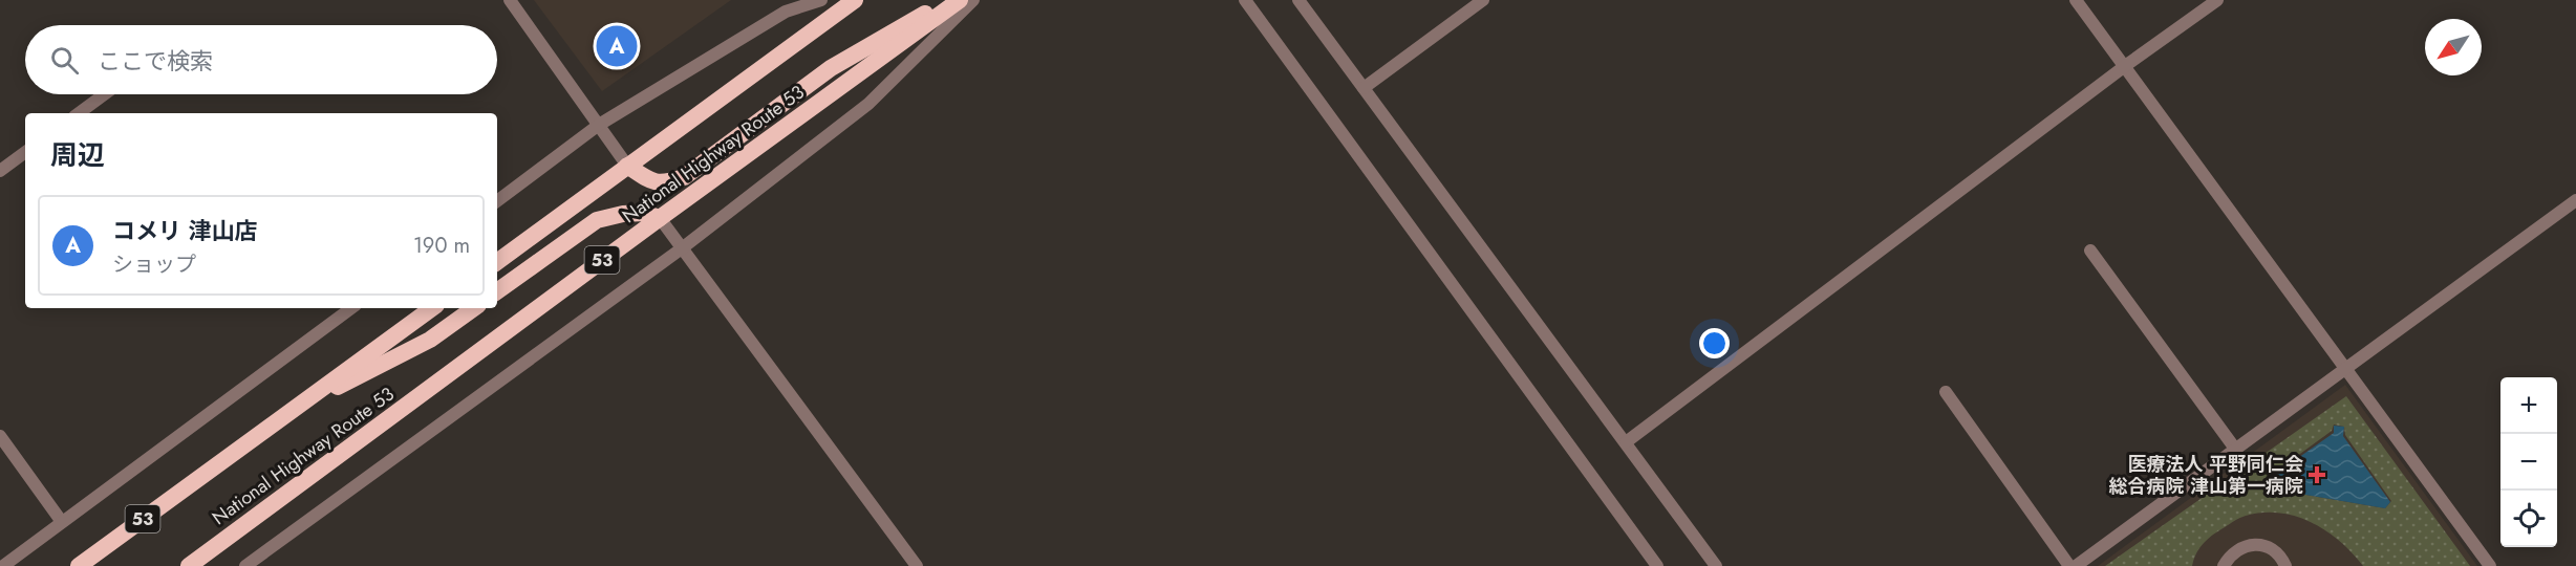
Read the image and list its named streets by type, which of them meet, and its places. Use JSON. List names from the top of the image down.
{
  "streets": {
    "highway": ["National Highway Route 53", "53"]
  },
  "places": {
    "health": ["医療法人 平野同仁会 総合病院 津山第一病院"]
  },
  "north": "bottom left",
  "page": {
    "pins": "A",
    "search": "ここで検索",
    "heading": "周辺",
    "list": [
      {
        "mark": "A",
        "name": "コメリ 津山店",
        "note": "ショップ",
        "value": "190 m"
      }
    ],
    "map_buttons": ["+", "−"]
  }
}
